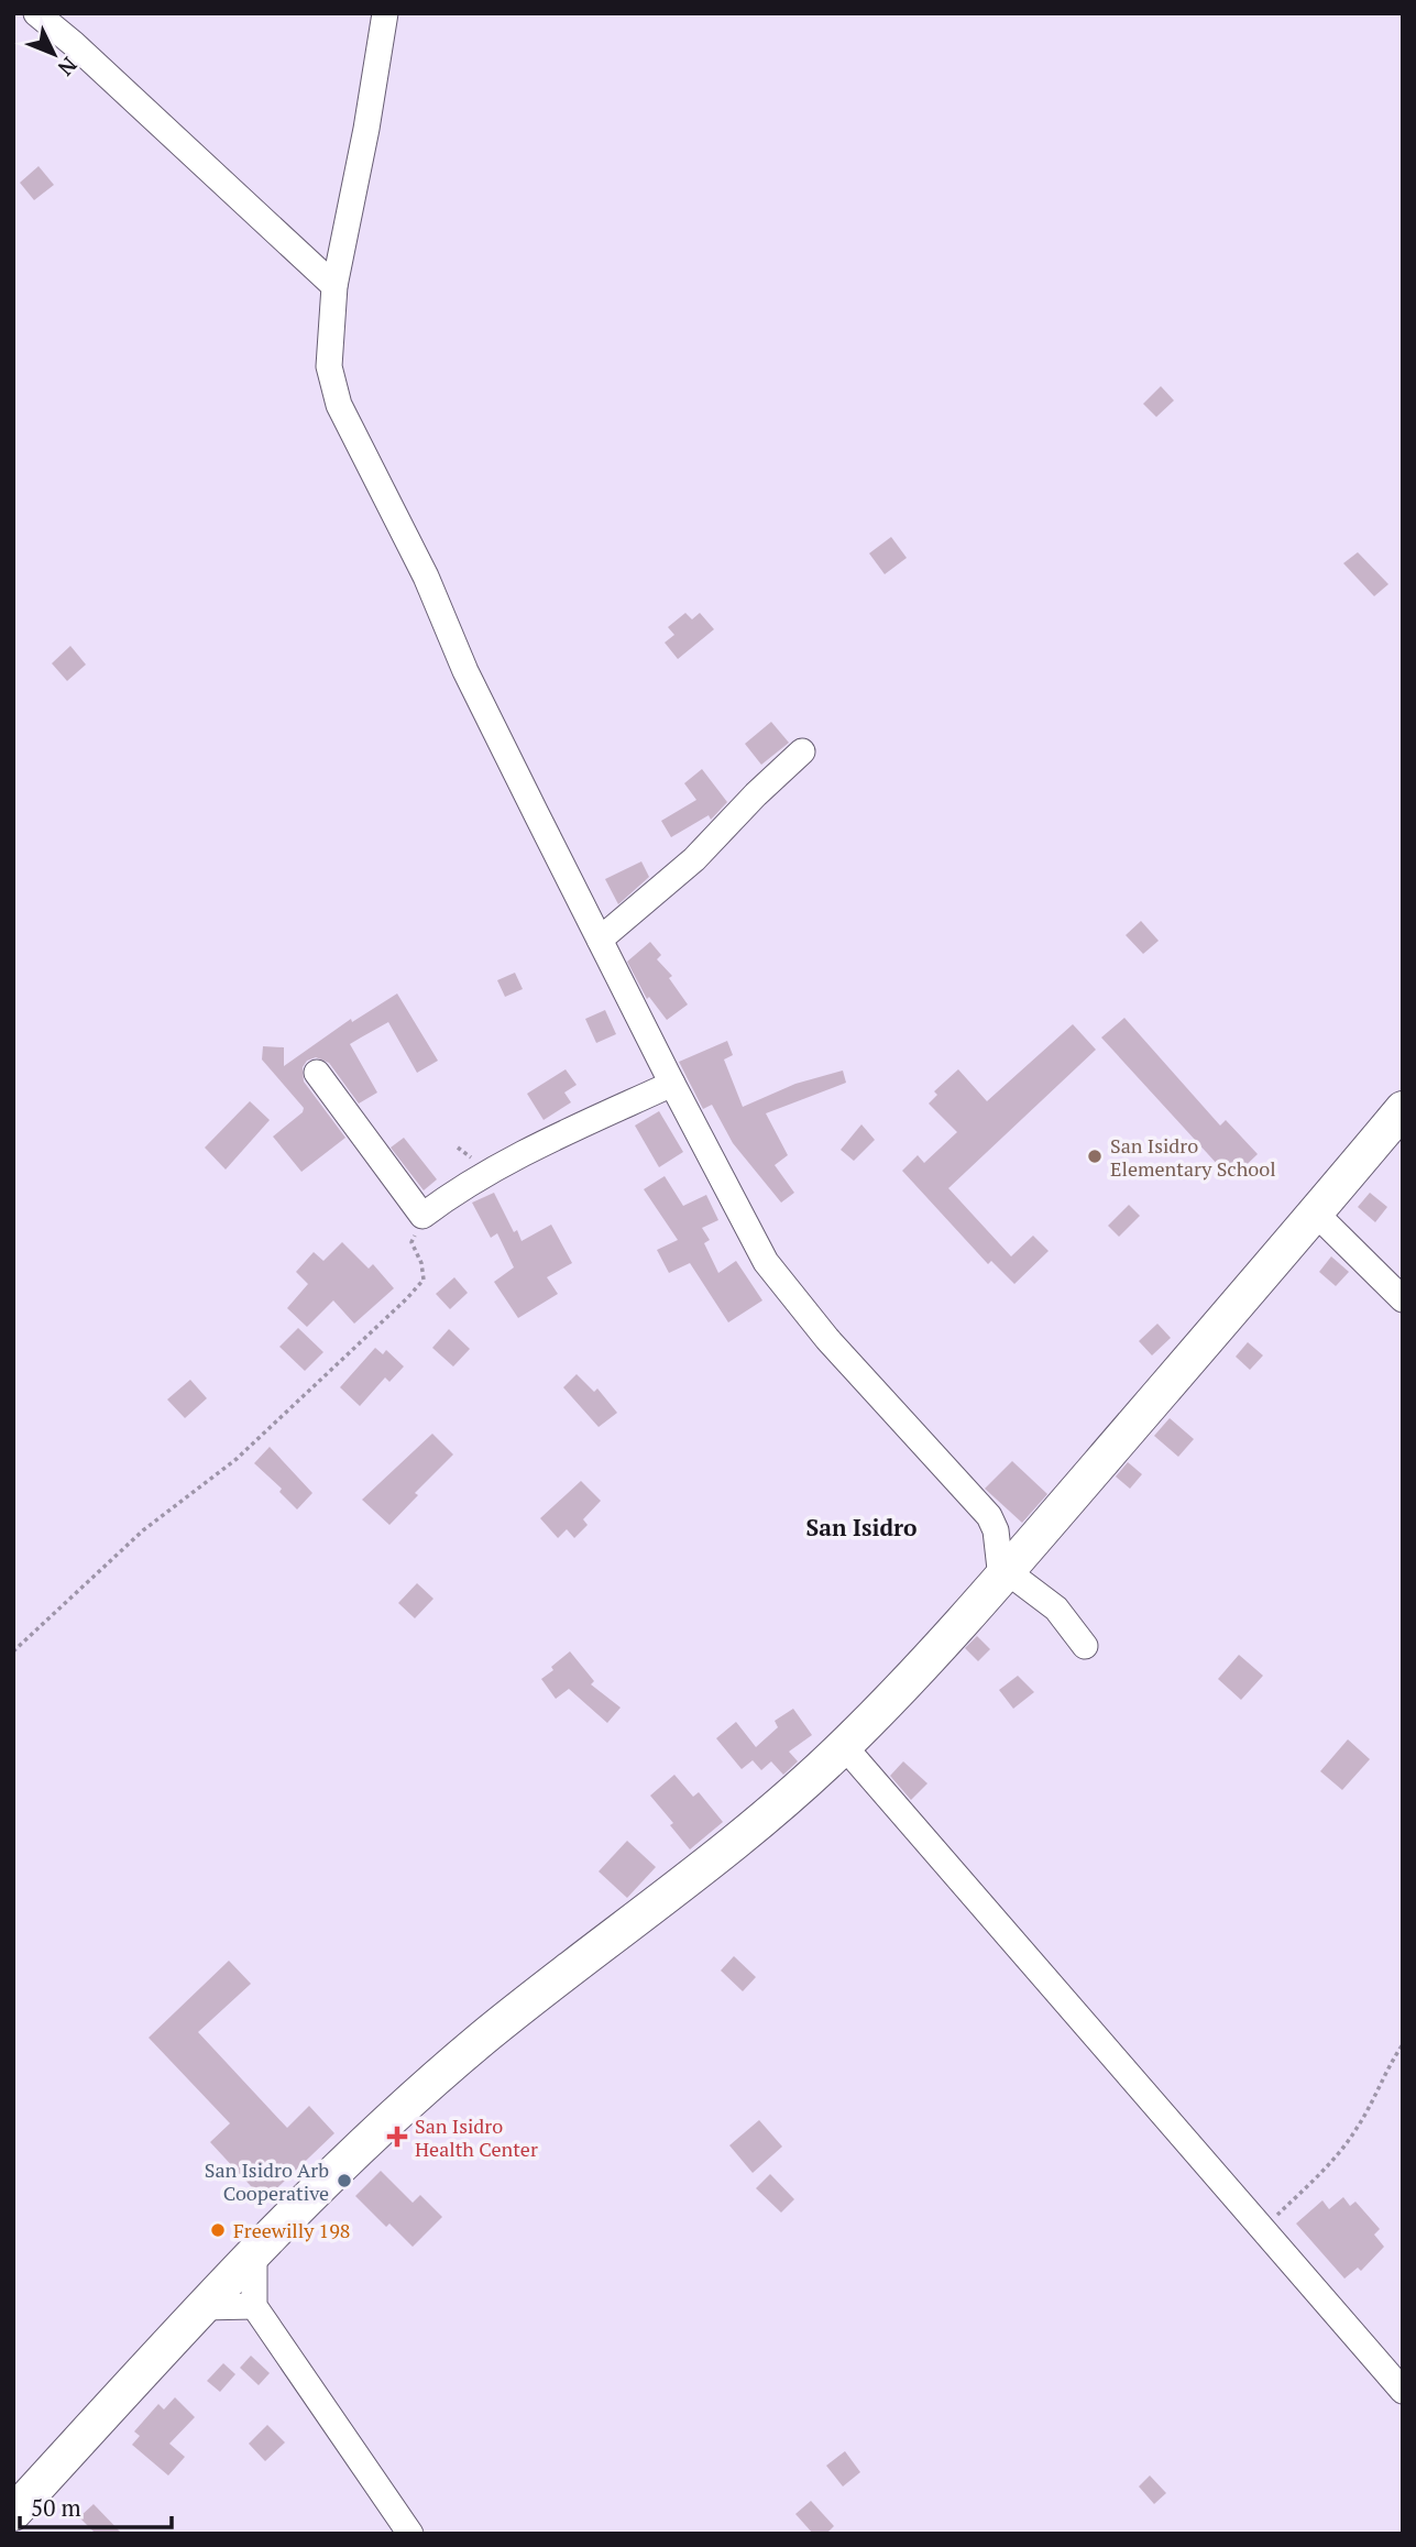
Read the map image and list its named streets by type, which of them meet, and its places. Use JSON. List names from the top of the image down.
{
  "districts": ["San Isidro"],
  "places": {
    "other": ["San Isidro Elementary School", "San Isidro Arb Cooperative", "Freewilly 198"],
    "health": ["San Isidro Health Center"]
  },
  "scale_bar": "50 m",
  "north": "bottom right"
}
